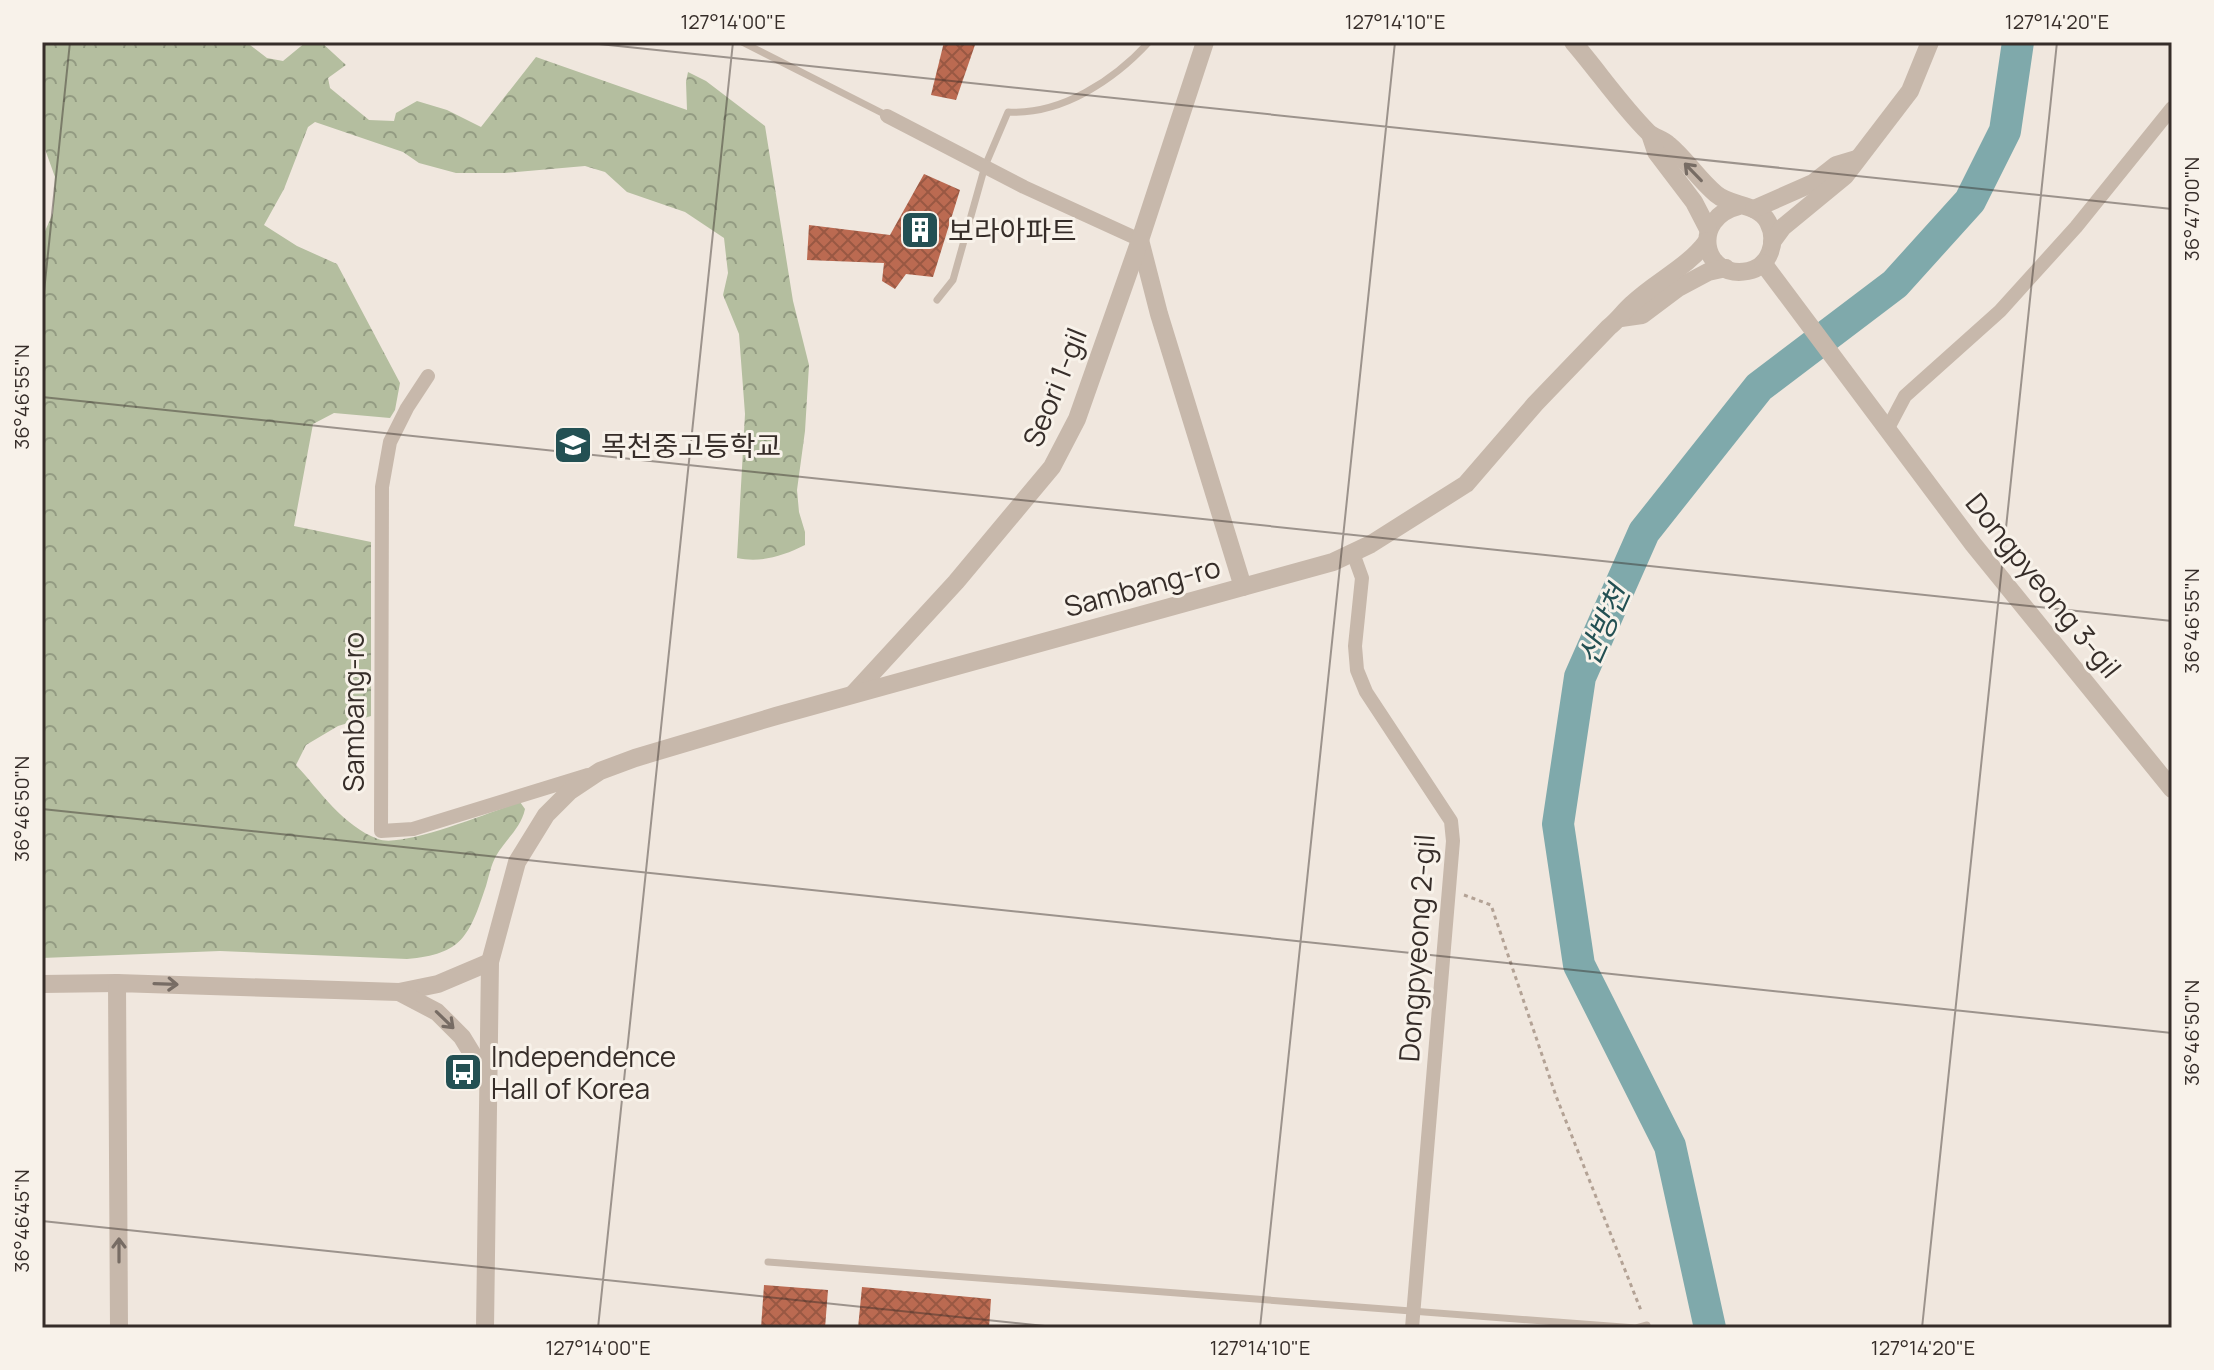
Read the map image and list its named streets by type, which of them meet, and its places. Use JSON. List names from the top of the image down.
{
  "streets": {
    "street": [
      "Seori 1-gil",
      "Dongpyeong 3-gil",
      "Sambang-ro",
      "Dongpyeong 2-gil"
    ]
  },
  "crossings": [
    ["Seori 1-gil", "Sambang-ro"],
    ["Dongpyeong 3-gil", "Sambang-ro"],
    ["Sambang-ro", "Dongpyeong 2-gil"]
  ],
  "water": ["산방천"],
  "places": {
    "building": ["보라아파트"],
    "school or university": ["목천중고등학교"],
    "bus stop": ["Independence Hall of Korea"]
  },
  "coordinates": [
    "127°14'00\"E",
    "127°14'10\"E",
    "127°14'20\"E",
    "36°47'00\"N",
    "36°46'55\"N",
    "36°46'50\"N",
    "36°46'45\"N"
  ]
}
